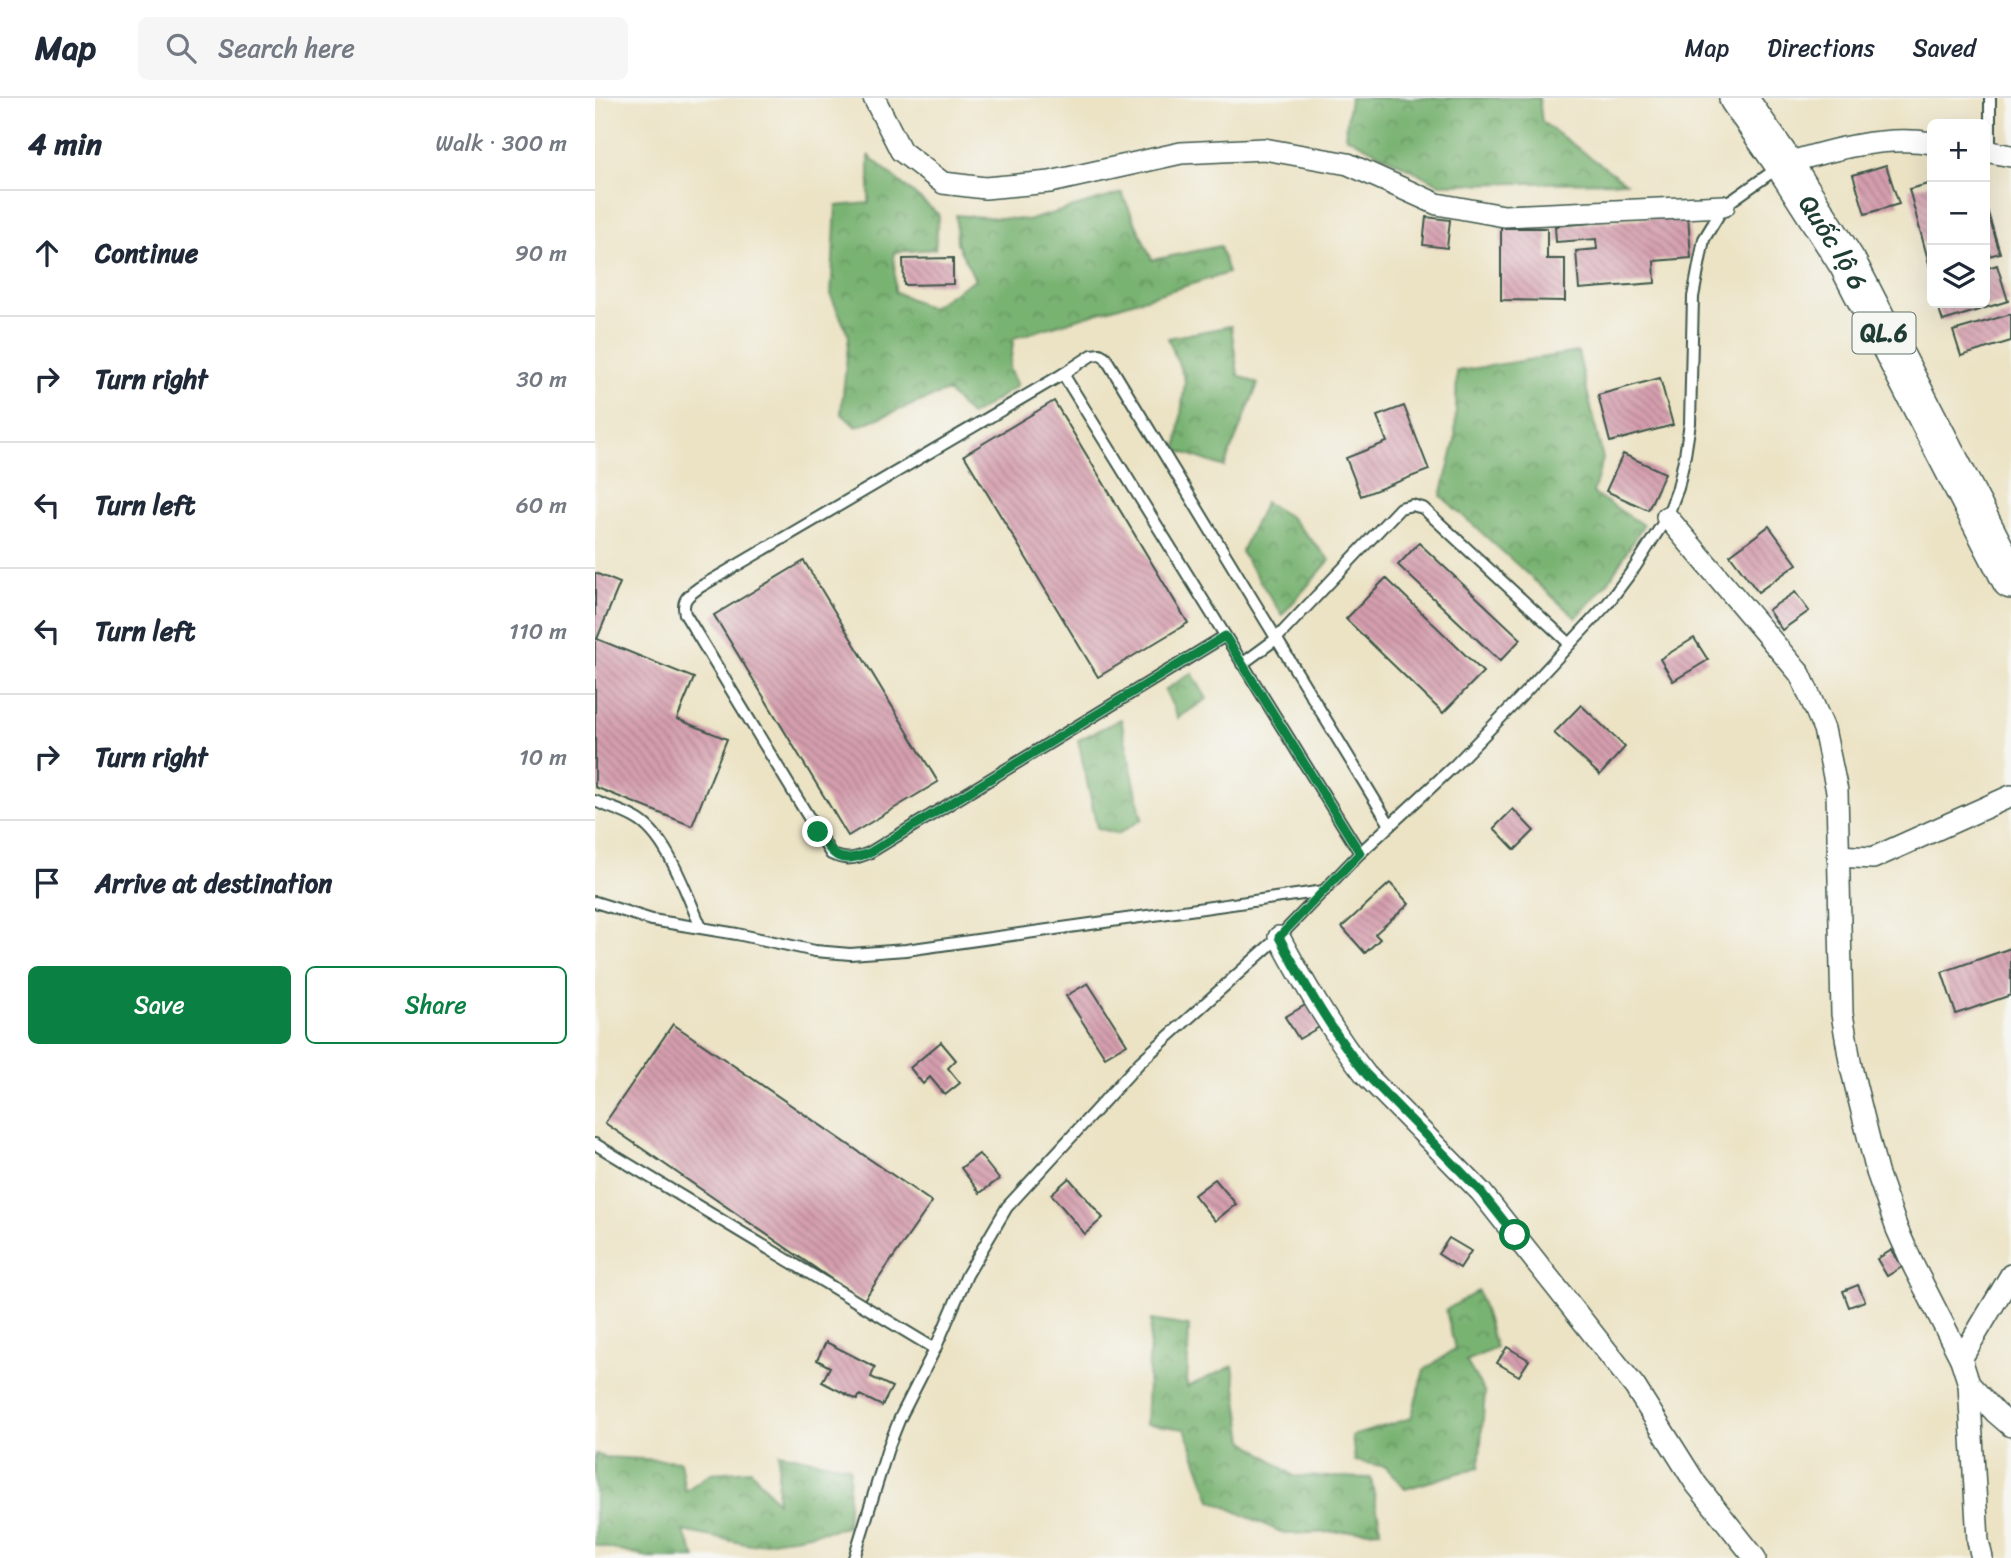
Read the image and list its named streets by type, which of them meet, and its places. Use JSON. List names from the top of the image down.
{
  "streets": {
    "highway": ["Quốc lộ 6", "QL.6"]
  },
  "page": {
    "header": "Map",
    "search": "Search here",
    "nav": ["Map", "Directions", "Saved"],
    "heading": ["4 min", "Walk · 300 m"],
    "map_buttons": ["+", "−"],
    "list": [
      ["Continue", "90 m"],
      ["Turn right", "30 m"],
      ["Turn left", "60 m"],
      ["Turn left", "110 m"],
      ["Turn right", "10 m"],
      "Arrive at destination"
    ],
    "buttons": ["Save", "Share"]
  }
}
